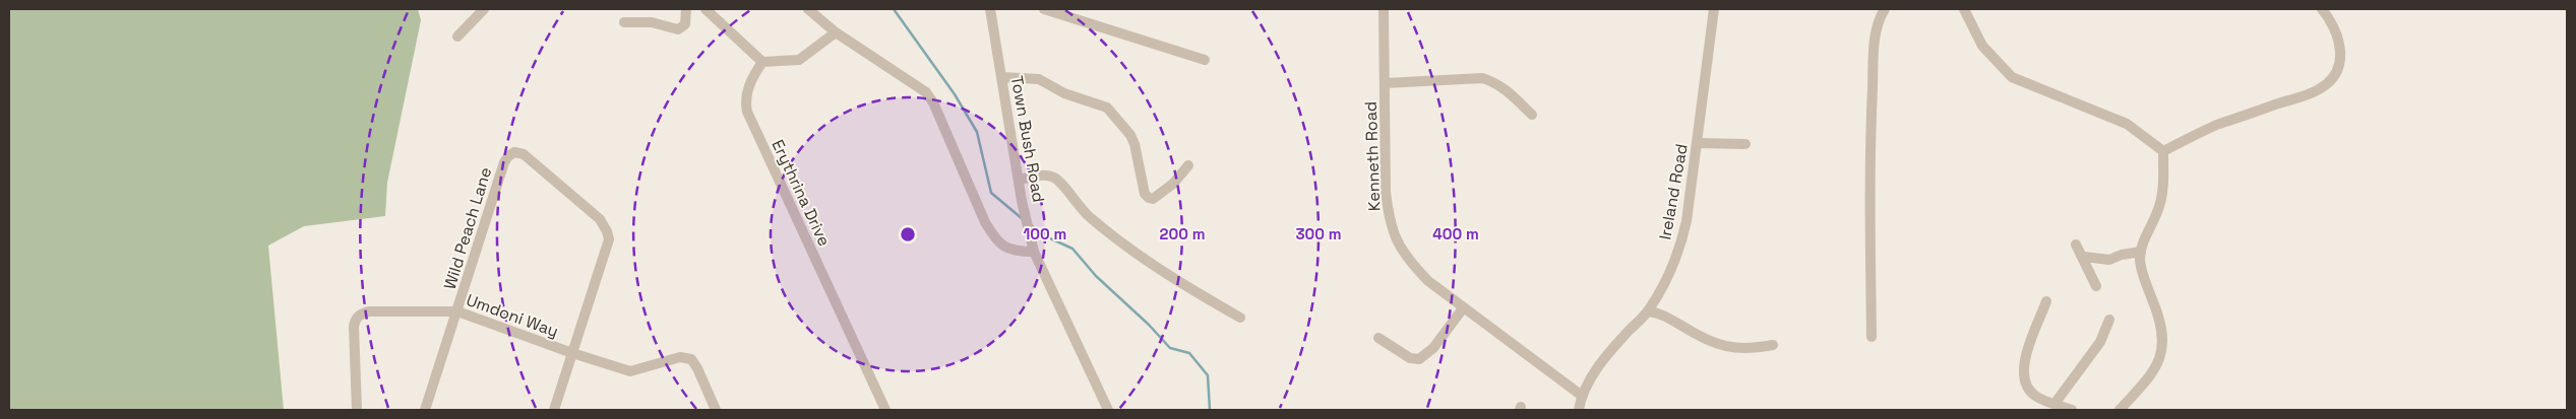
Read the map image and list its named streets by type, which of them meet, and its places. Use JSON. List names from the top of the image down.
{
  "streets": {
    "street": [
      "Town Bush Road",
      "Kenneth Road",
      "Ireland Road",
      "Erythrina Drive",
      "Wild Peach Lane",
      "Umdoni Way"
    ]
  },
  "crossings": [
    ["Kenneth Road", "Ireland Road"],
    ["Wild Peach Lane", "Umdoni Way"]
  ],
  "rings": [
    "100 m",
    "200 m",
    "300 m",
    "400 m"
  ]
}
